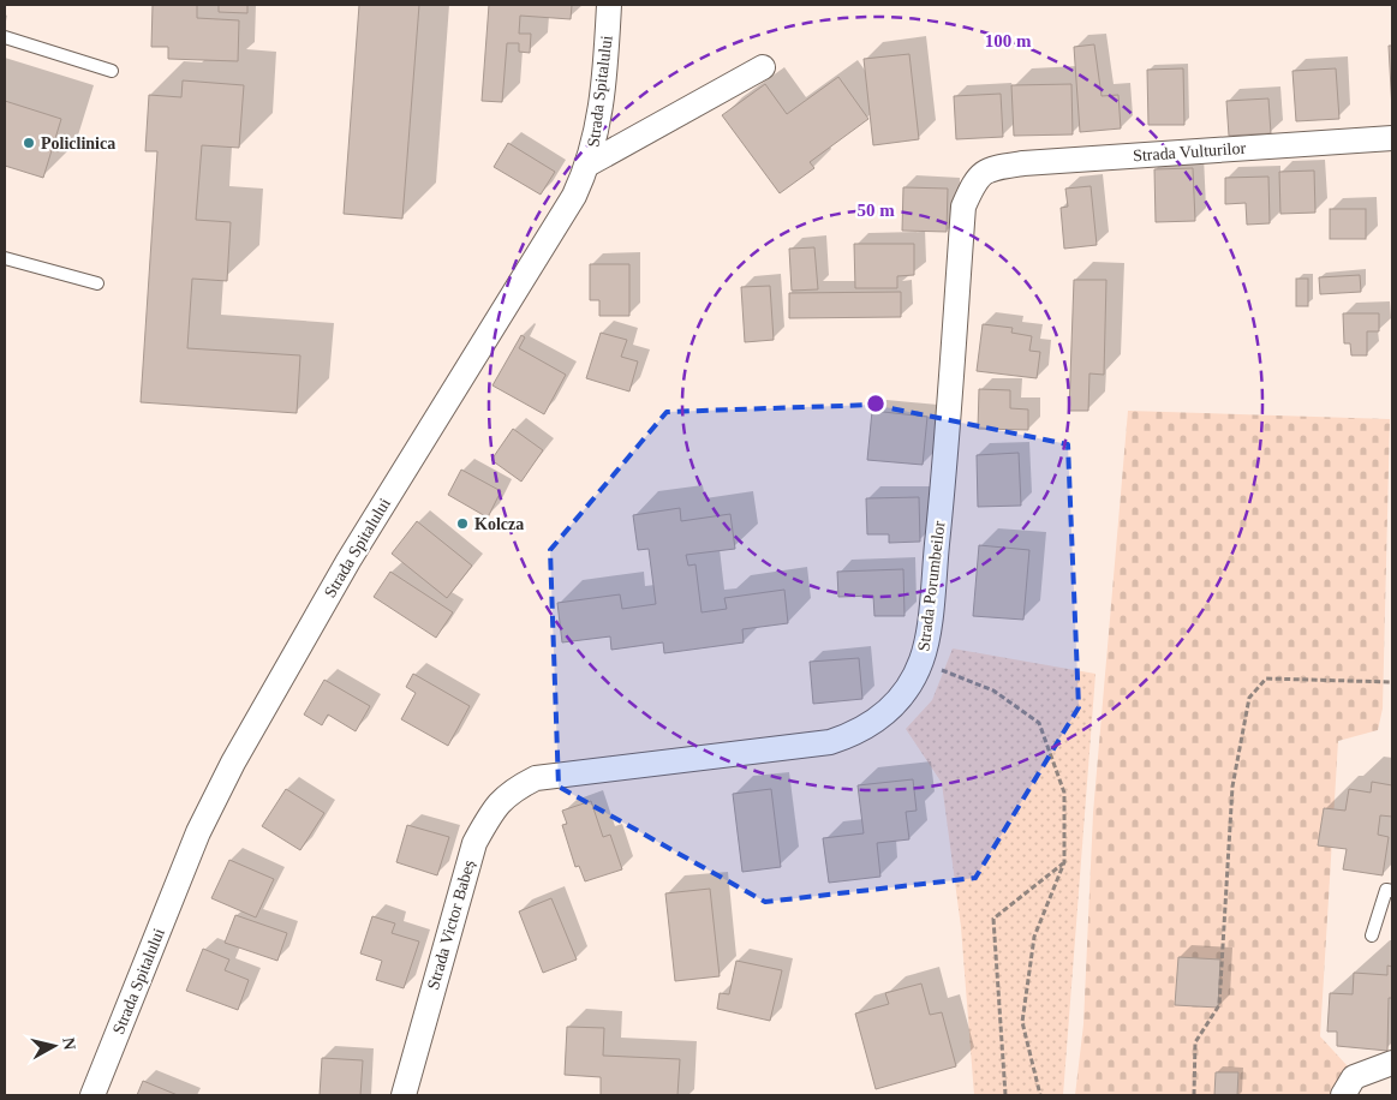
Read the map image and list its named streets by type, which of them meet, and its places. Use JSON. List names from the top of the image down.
{
  "streets": {
    "street": [
      "Strada Spitalului",
      "Strada Vulturilor",
      "Strada Porumbeilor",
      "Strada Victor Babeș"
    ]
  },
  "crossings": [
    ["Strada Vulturilor", "Strada Porumbeilor"],
    ["Strada Porumbeilor", "Strada Victor Babeș"]
  ],
  "places": ["Policlinica", "Kolcza"],
  "north": "right",
  "rings": ["100 m", "50 m"]
}
